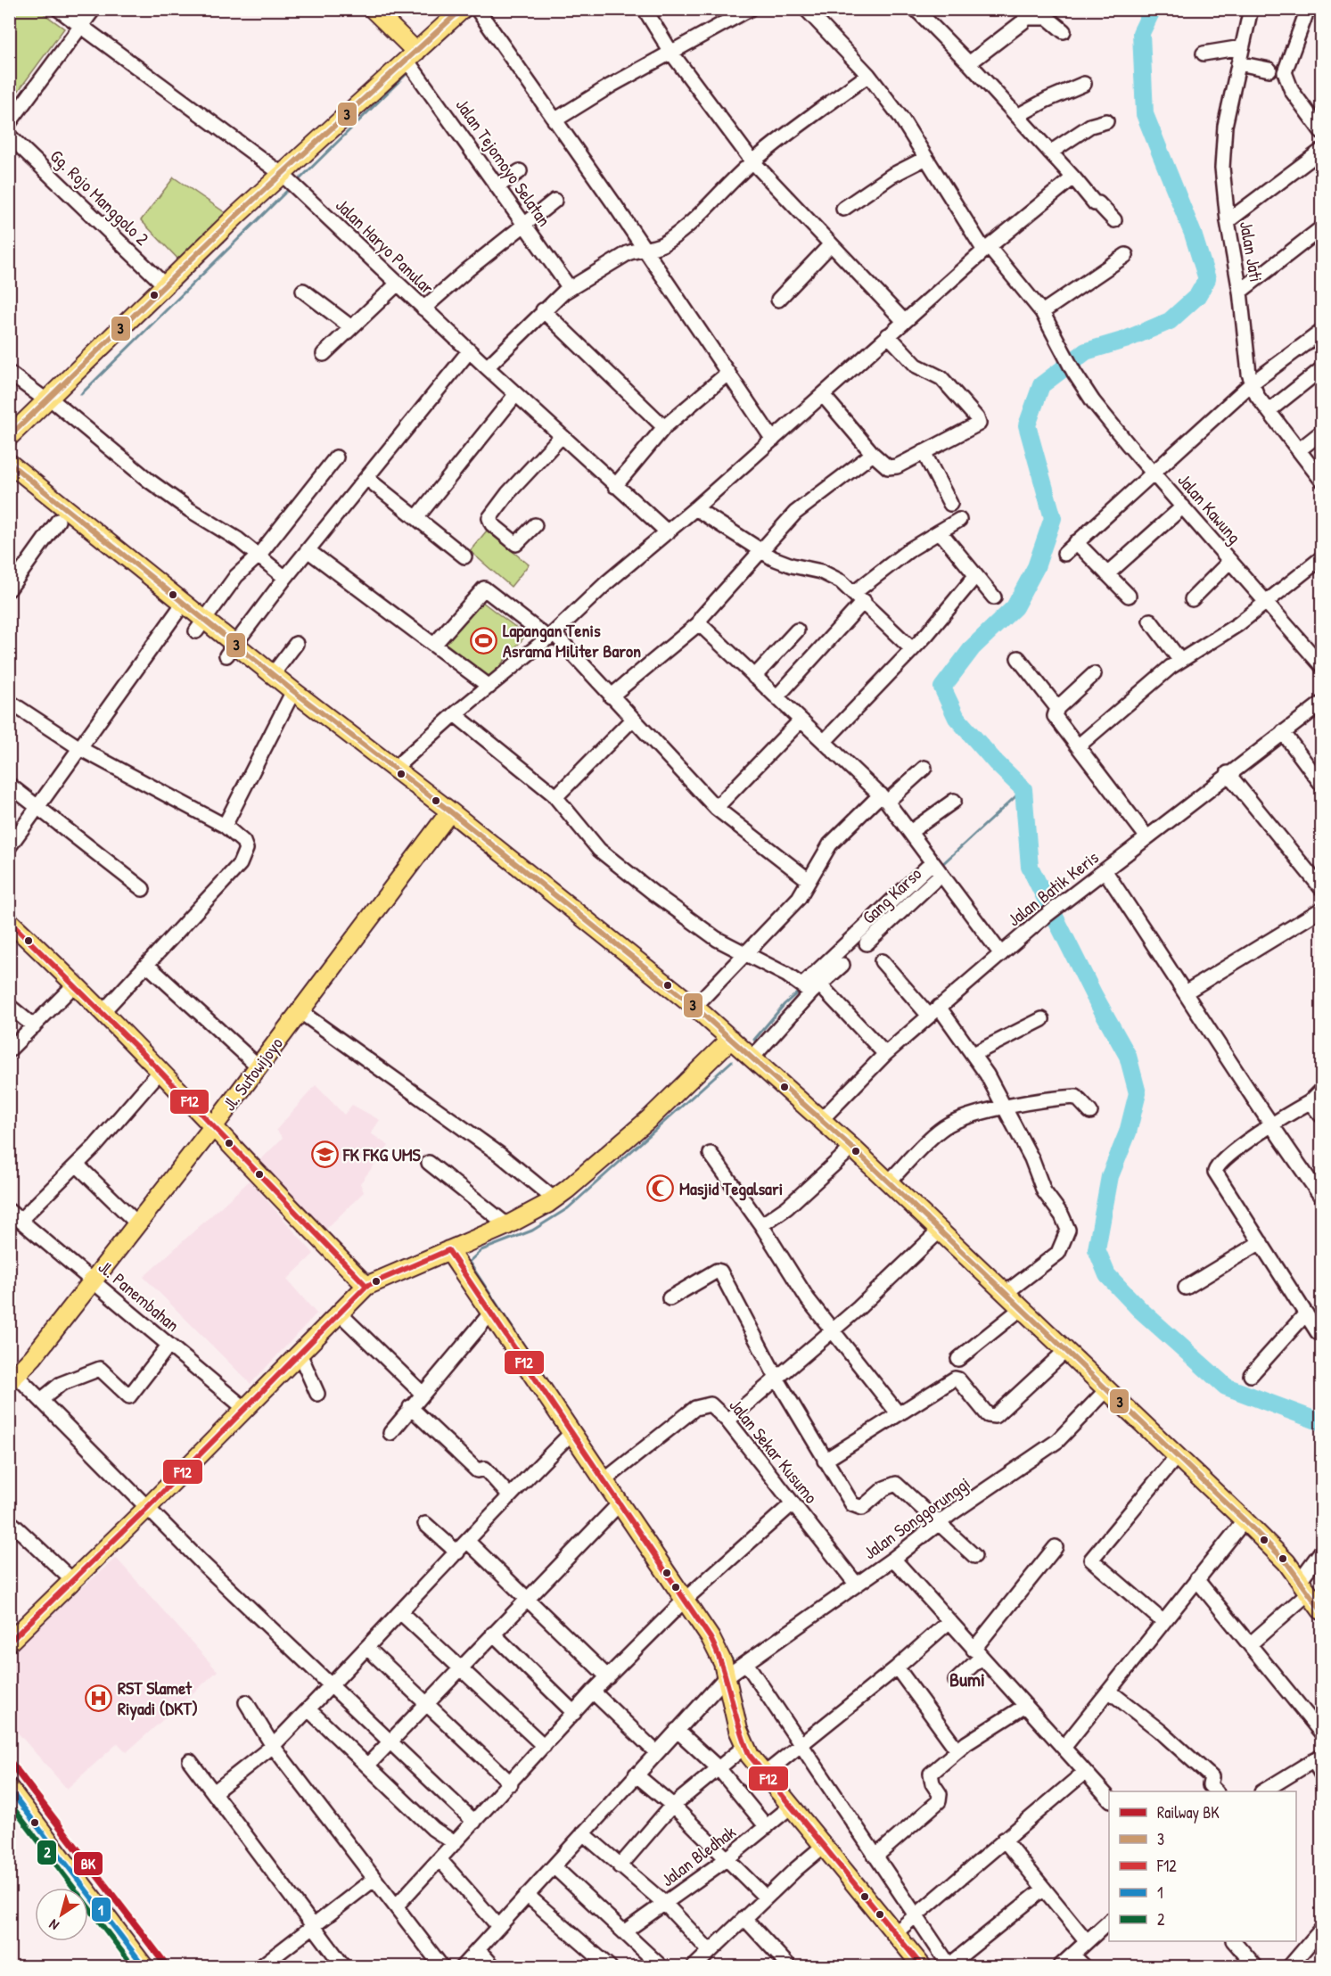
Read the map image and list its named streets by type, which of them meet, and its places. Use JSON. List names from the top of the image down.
{
  "streets": {
    "main road": ["Jl. Sutowijoyo"],
    "street": [
      "Jalan Tejomoyo Selatan",
      "Gg. Rojo Manggolo 2",
      "Jalan Haryo Panular",
      "Jalan Jati",
      "Jalan Kawung",
      "Jalan Batik Keris",
      "Gang Karso",
      "Jl. Panembahan",
      "Jalan Sekar Kusumo",
      "Jalan Songgorunggi",
      "Jalan Bledhak"
    ]
  },
  "crossings": [
    ["Jl. Sutowijoyo", "Jl. Panembahan"],
    ["Jalan Sekar Kusumo", "Jalan Songgorunggi"]
  ],
  "districts": ["Bumi"],
  "places": {
    "sports": ["Lapangan Tenis Asrama Militer Baron"],
    "school or university": ["FK FKG UMS"],
    "mosque": ["Masjid Tegalsari"],
    "hospital": ["RST Slamet Riyadi (DKT)"]
  },
  "lines": [
    "transit line 3",
    "transit line F12",
    "rail line BK",
    "transit line 1",
    "transit line 2"
  ],
  "legend": [
    "Railway BK",
    "3",
    "F12",
    "1",
    "2"
  ],
  "north": "bottom left"
}
